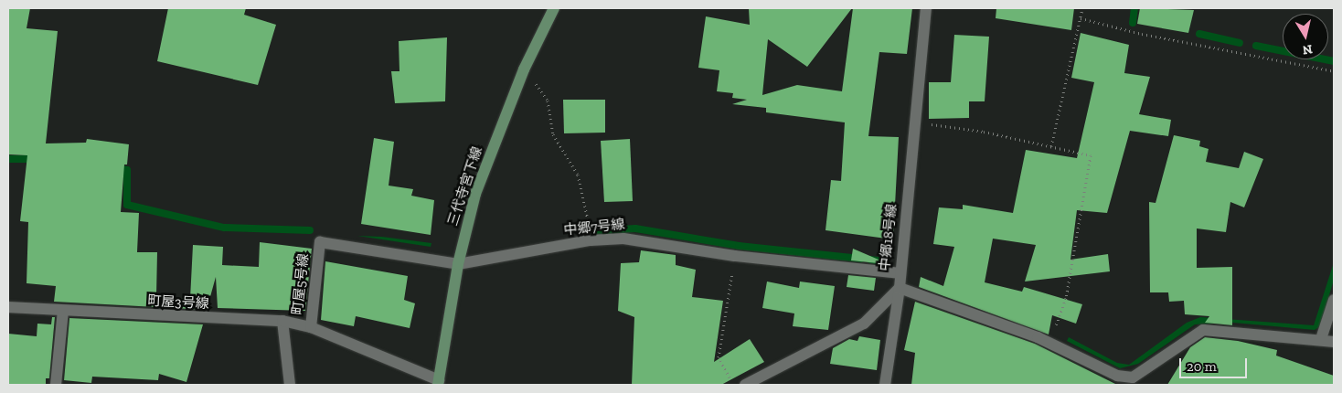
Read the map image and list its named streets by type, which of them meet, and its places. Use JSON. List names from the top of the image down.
{
  "streets": {
    "main road": ["三代寺宮下線"],
    "street": [
      "中郷7号線",
      "中郷18号線",
      "町屋5号線",
      "町屋3号線"
    ]
  },
  "crossings": [
    ["三代寺宮下線", "中郷7号線"],
    ["中郷7号線", "中郷18号線"],
    ["中郷7号線", "町屋5号線"],
    ["町屋5号線", "町屋3号線"]
  ],
  "scale_bar": "20 m",
  "north": "bottom"
}
